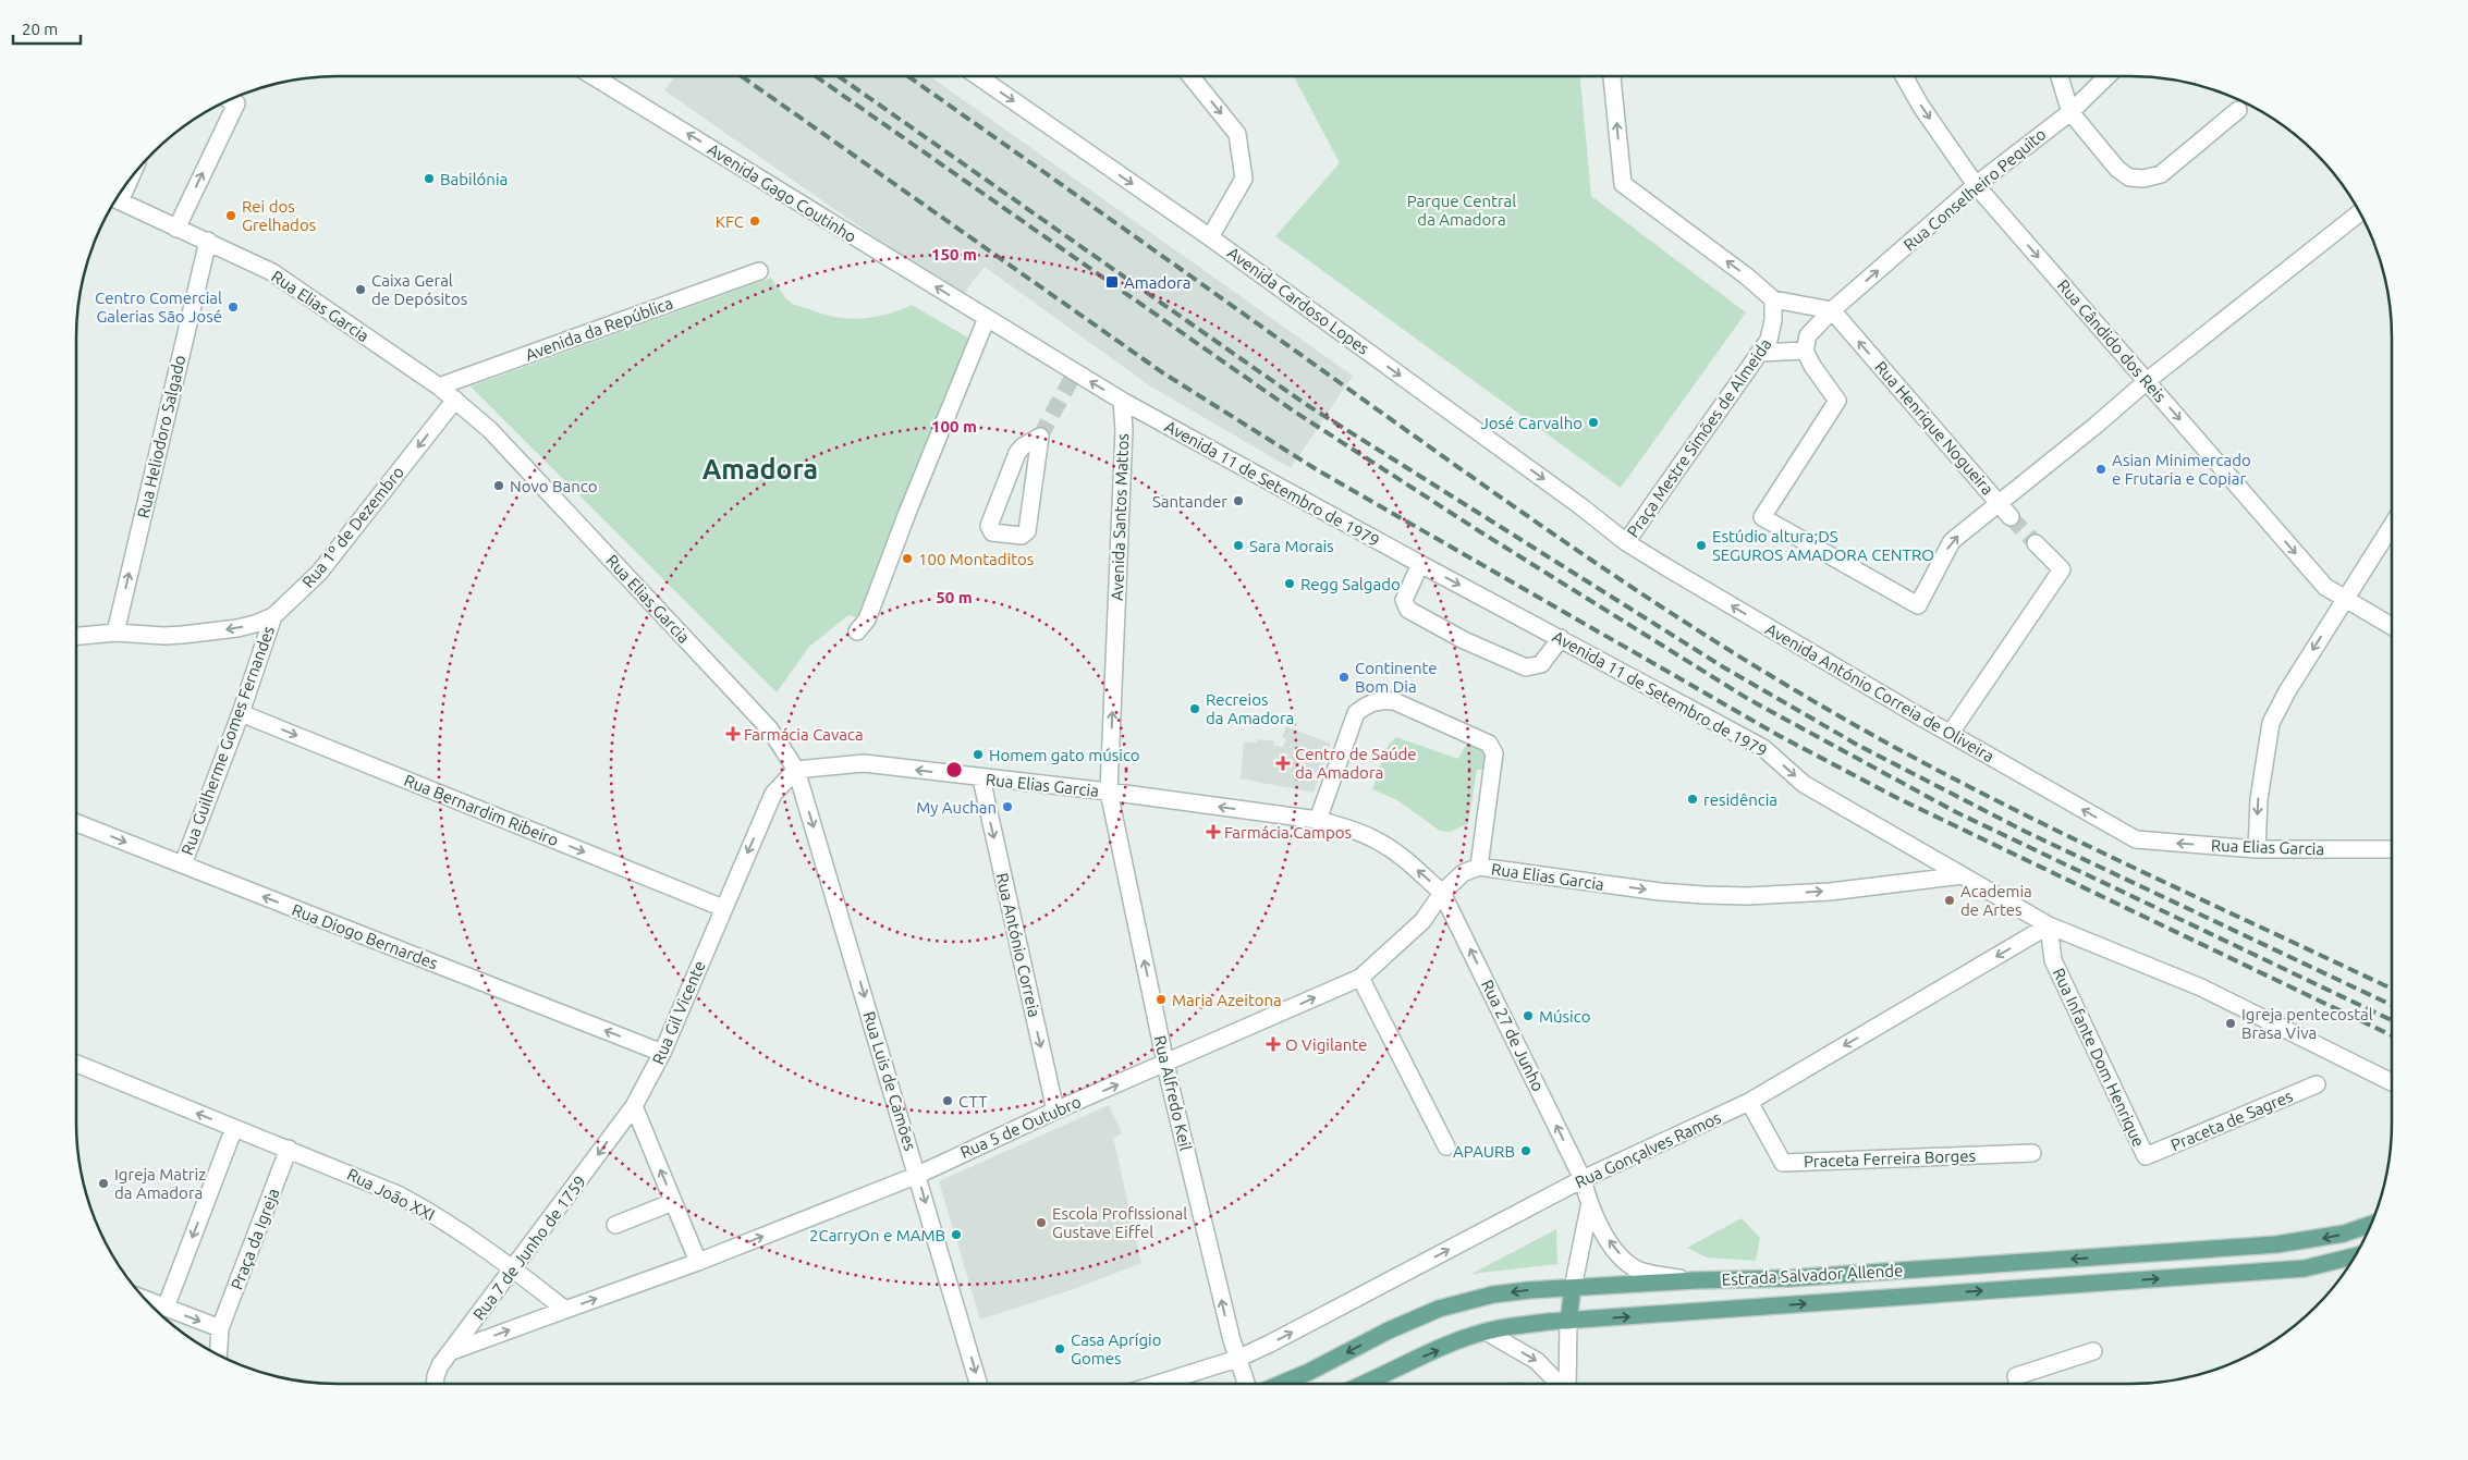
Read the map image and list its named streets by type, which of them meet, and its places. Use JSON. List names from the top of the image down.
{
  "streets": {
    "main road": ["Estrada Salvador Allende"],
    "street": [
      "Rua Conselheiro Pequito",
      "Avenida Gago Coutinho",
      "Avenida Cardoso Lopes",
      "Rua Elias Garcia",
      "Avenida da República",
      "Rua Cândido dos Reis",
      "Rua Henrique Nogueira",
      "Rua Heliodoro Salgado",
      "Praça Mestre Simões de Almeida",
      "Avenida 11 de Setembro de 1979",
      "Avenida Santos Mattos",
      "Rua 1º de Dezembro",
      "Avenida António Correia de Oliveira",
      "Rua Guilherme Gomes Fernandes",
      "Rua Bernardim Ribeiro",
      "Rua Diogo Bernardes",
      "Rua António Correia",
      "Rua Gil Vicente",
      "Rua 27 de Junho",
      "Rua Infante Dom Henrique",
      "Rua Luis de Camões",
      "Rua Alfredo Keil",
      "Praceta de Sagres",
      "Rua 5 de Outubro",
      "Rua Gonçalves Ramos",
      "Praceta Ferreira Borges",
      "Rua João XXI",
      "Praça da Igreja",
      "Rua 7 de Junho de 1759"
    ]
  },
  "crossings": [
    ["Rua Conselheiro Pequito", "Rua Cândido dos Reis"],
    ["Rua Conselheiro Pequito", "Rua Henrique Nogueira"],
    ["Avenida Cardoso Lopes", "Praça Mestre Simões de Almeida"],
    ["Avenida Cardoso Lopes", "Avenida António Correia de Oliveira"],
    ["Rua Elias Garcia", "Avenida da República"],
    ["Rua Elias Garcia", "Rua Heliodoro Salgado"],
    ["Rua Elias Garcia", "Avenida 11 de Setembro de 1979"],
    ["Rua Elias Garcia", "Avenida Santos Mattos"],
    ["Rua Elias Garcia", "Rua 1º de Dezembro"],
    ["Rua Elias Garcia", "Avenida António Correia de Oliveira"],
    ["Rua Elias Garcia", "Rua António Correia"],
    ["Rua Elias Garcia", "Rua Gil Vicente"],
    ["Rua Elias Garcia", "Rua 27 de Junho"],
    ["Rua Elias Garcia", "Rua Luis de Camões"],
    ["Rua Elias Garcia", "Rua Alfredo Keil"],
    ["Rua Elias Garcia", "Rua 5 de Outubro"],
    ["Rua Cândido dos Reis", "Rua Henrique Nogueira"],
    ["Rua Heliodoro Salgado", "Rua 1º de Dezembro"],
    ["Praça Mestre Simões de Almeida", "Avenida António Correia de Oliveira"],
    ["Avenida 11 de Setembro de 1979", "Avenida Santos Mattos"],
    ["Avenida 11 de Setembro de 1979", "Rua Infante Dom Henrique"],
    ["Avenida 11 de Setembro de 1979", "Rua Gonçalves Ramos"],
    ["Avenida Santos Mattos", "Rua Alfredo Keil"],
    ["Rua 1º de Dezembro", "Rua Guilherme Gomes Fernandes"],
    ["Rua Guilherme Gomes Fernandes", "Rua Bernardim Ribeiro"],
    ["Rua Guilherme Gomes Fernandes", "Rua Diogo Bernardes"],
    ["Rua Bernardim Ribeiro", "Rua Gil Vicente"],
    ["Rua Diogo Bernardes", "Rua Gil Vicente"],
    ["Rua António Correia", "Rua 5 de Outubro"],
    ["Rua Gil Vicente", "Rua Luis de Camões"],
    ["Rua Gil Vicente", "Rua 7 de Junho de 1759"],
    ["Rua 27 de Junho", "Rua 5 de Outubro"],
    ["Rua 27 de Junho", "Rua Gonçalves Ramos"],
    ["Rua Infante Dom Henrique", "Praceta de Sagres"],
    ["Rua Infante Dom Henrique", "Rua Gonçalves Ramos"],
    ["Rua Luis de Camões", "Rua 5 de Outubro"],
    ["Rua Alfredo Keil", "Rua 5 de Outubro"],
    ["Rua Alfredo Keil", "Rua Gonçalves Ramos"],
    ["Rua 5 de Outubro", "Rua 7 de Junho de 1759"],
    ["Rua Gonçalves Ramos", "Praceta Ferreira Borges"],
    ["Rua João XXI", "Praça da Igreja"],
    ["Rua João XXI", "Rua 7 de Junho de 1759"]
  ],
  "one_way": [
    "Rua Conselheiro Pequito",
    "Avenida Gago Coutinho",
    "Avenida Cardoso Lopes",
    "Rua Cândido dos Reis",
    "Rua Henrique Nogueira",
    "Rua Heliodoro Salgado",
    "Avenida 11 de Setembro de 1979",
    "Avenida Santos Mattos",
    "Rua 1º de Dezembro",
    "Avenida António Correia de Oliveira",
    "Rua Bernardim Ribeiro",
    "Rua António Correia",
    "Rua Gil Vicente",
    "Rua Luis de Camões",
    "Rua Alfredo Keil",
    "Rua 5 de Outubro",
    "Rua 7 de Junho de 1759"
  ],
  "districts": ["Amadora"],
  "parks": ["Parque Central da Amadora"],
  "places": {
    "other": [
      "Babilónia",
      "Rei dos Grelhados",
      "KFC",
      "Caixa Geral de Depósitos",
      "Centro Comercial Galerias São José",
      "José Carvalho",
      "Asian Minimercado e Frutaria e Copiar",
      "Novo Banco",
      "Santander",
      "Sara Morais",
      "Estúdio altura;DS SEGUROS AMADORA CENTRO",
      "100 Montaditos",
      "Regg Salgado",
      "Continente Bom Dia",
      "Recreios da Amadora",
      "Homem gato músico",
      "residência",
      "My Auchan",
      "Academia de Artes",
      "Maria Azeitona",
      "Músico",
      "Igreja pentecostal Brasa Viva",
      "CTT",
      "APAURB",
      "Igreja Matriz da Amadora",
      "Escola Profissional Gustave Eiffel",
      "2CarryOn e MAMB",
      "Casa Aprígio Gomes"
    ],
    "transit": ["Amadora"],
    "health": [
      "Farmácia Cavaca",
      "Centro de Saúde da Amadora",
      "Farmácia Campos",
      "O Vigilante"
    ]
  },
  "scale_bar": "20 m",
  "rings": ["150 m", "100 m", "50 m"]
}
